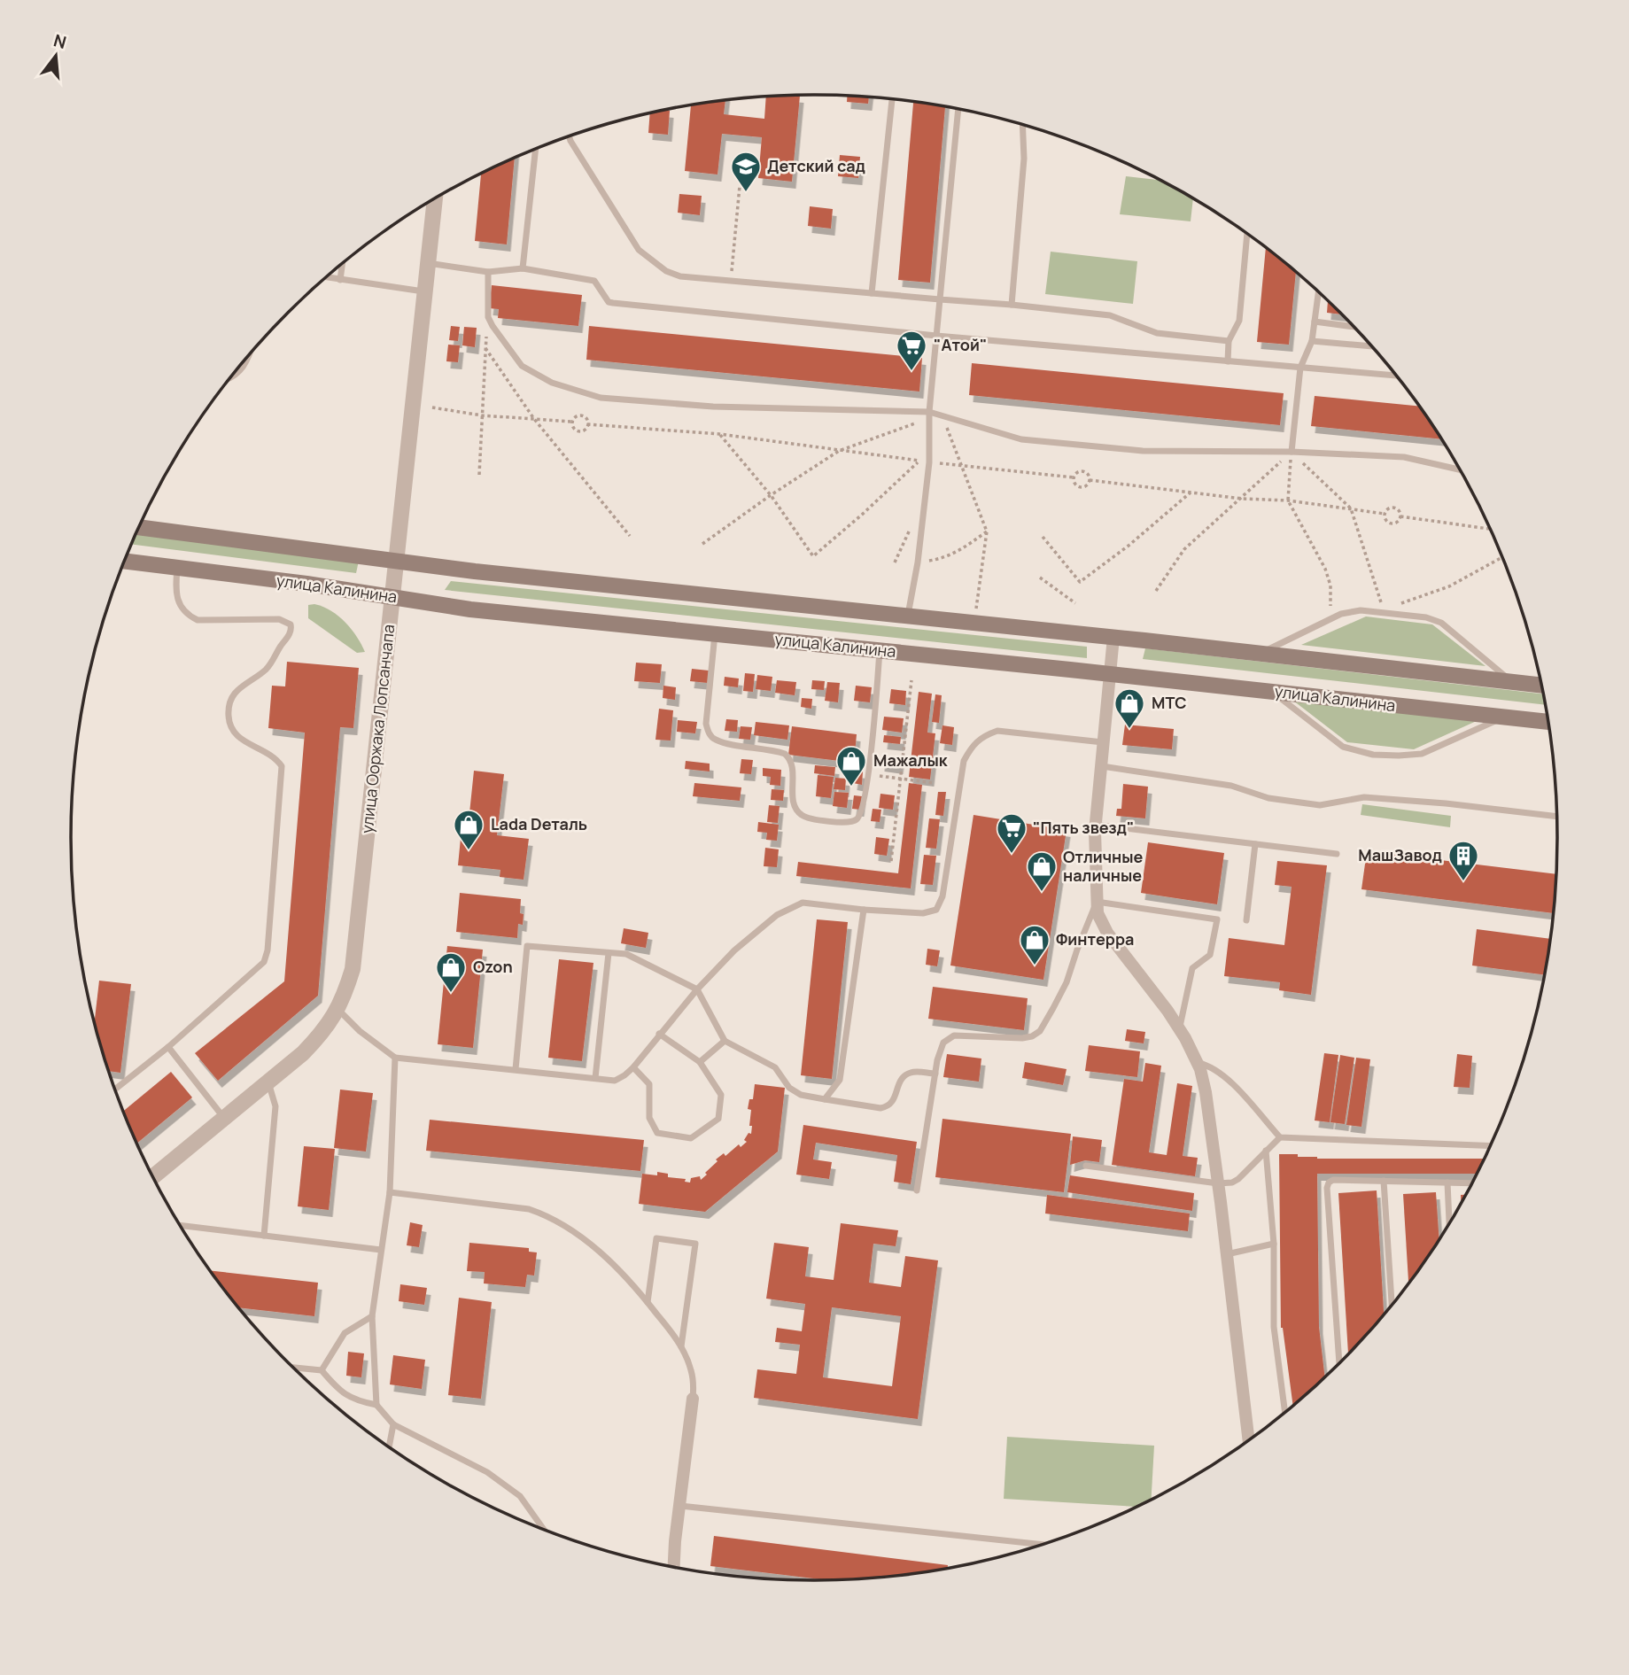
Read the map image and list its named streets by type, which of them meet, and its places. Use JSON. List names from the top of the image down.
{
  "streets": {
    "main road": ["улица Калинина"],
    "street": ["улица Ооржака Лопсанчапа"]
  },
  "crossings": [
    ["улица Калинина", "улица Ооржака Лопсанчапа"]
  ],
  "places": {
    "school or university": ["Детский сад"],
    "supermarket": ["\"Атой\"", "\"Пять звезд\""],
    "shop": [
      "МТС",
      "Мажалык",
      "Lada Dеталь",
      "Отличные наличные",
      "Финтерра",
      "Ozon"
    ],
    "building": ["МашЗавод"]
  },
  "north": "top"
}
